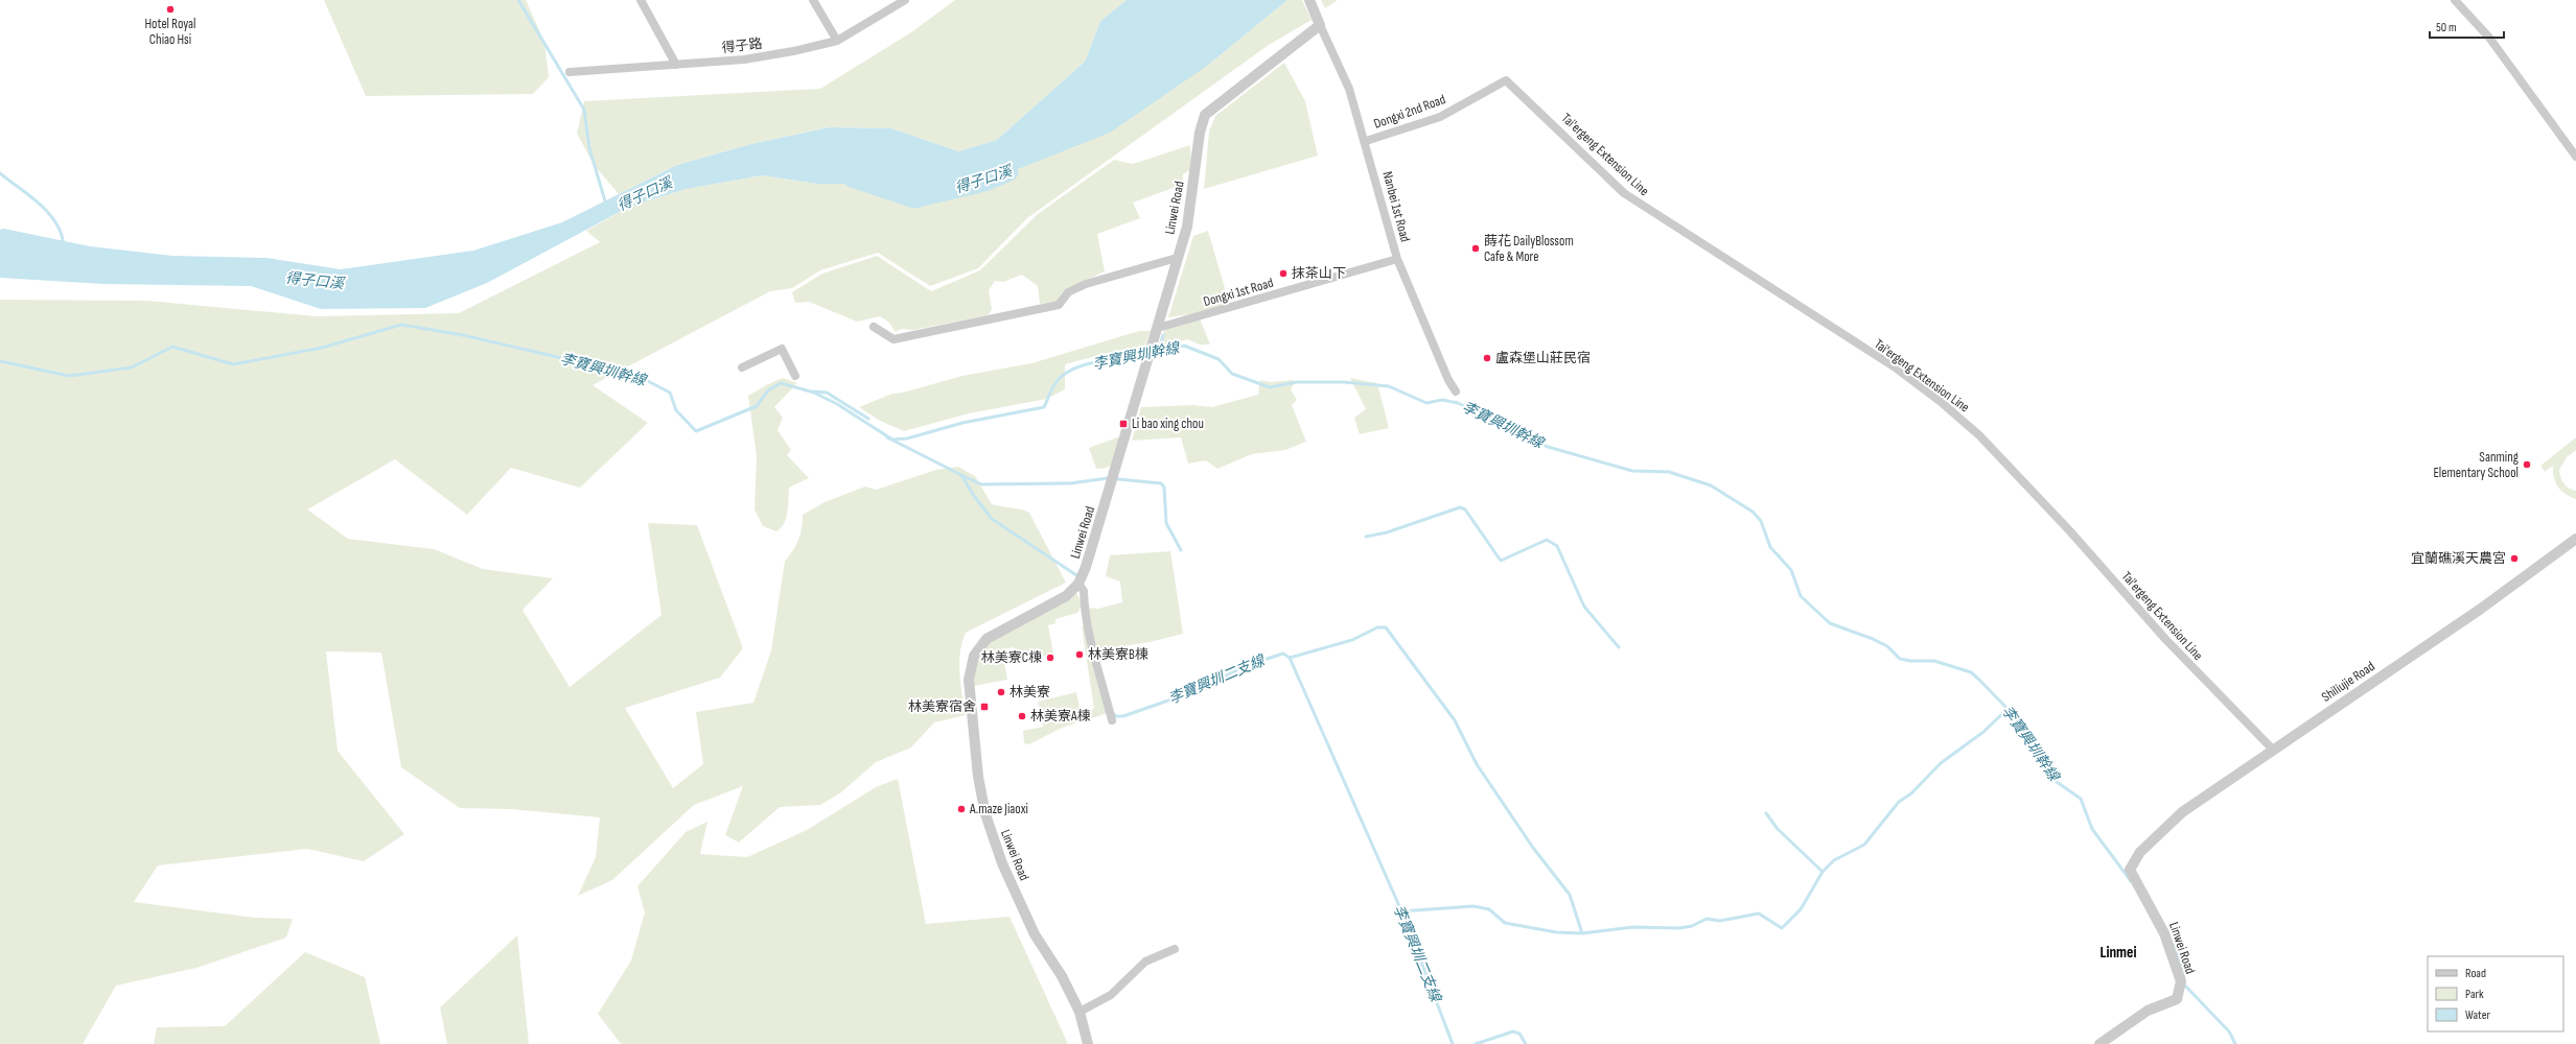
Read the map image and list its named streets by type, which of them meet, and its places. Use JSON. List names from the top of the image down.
{
  "streets": {
    "street": [
      "得子路",
      "Dongxi 2nd Road",
      "Tai'ergeng Extension Line",
      "Nanbei 1st Road",
      "Linwei Road",
      "Dongxi 1st Road",
      "Shiliujie Road"
    ]
  },
  "crossings": [
    ["Dongxi 2nd Road", "Tai'ergeng Extension Line"],
    ["Dongxi 2nd Road", "Nanbei 1st Road"],
    ["Tai'ergeng Extension Line", "Shiliujie Road"],
    ["Nanbei 1st Road", "Linwei Road"],
    ["Nanbei 1st Road", "Dongxi 1st Road"],
    ["Linwei Road", "Dongxi 1st Road"],
    ["Linwei Road", "Shiliujie Road"]
  ],
  "districts": ["Linmei"],
  "water": ["得子口溪", "李寶興圳幹線", "李寶興圳二支線"],
  "places": {
    "other": [
      "Hotel Royal Chiao Hsi",
      "蒔花 DailyBlossom Cafe & More",
      "抹茶山下",
      "盧森堡山莊民宿",
      "Sanming Elementary School",
      "宜蘭礁溪天農宮",
      "林美寮B棟",
      "林美寮C棟",
      "林美寮",
      "林美寮A棟",
      "A.maze Jiaoxi"
    ],
    "transit": ["Li bao xing chou", "林美寮宿舍"]
  },
  "legend": ["Road", "Park", "Water"],
  "scale_bar": "50 m"
}
